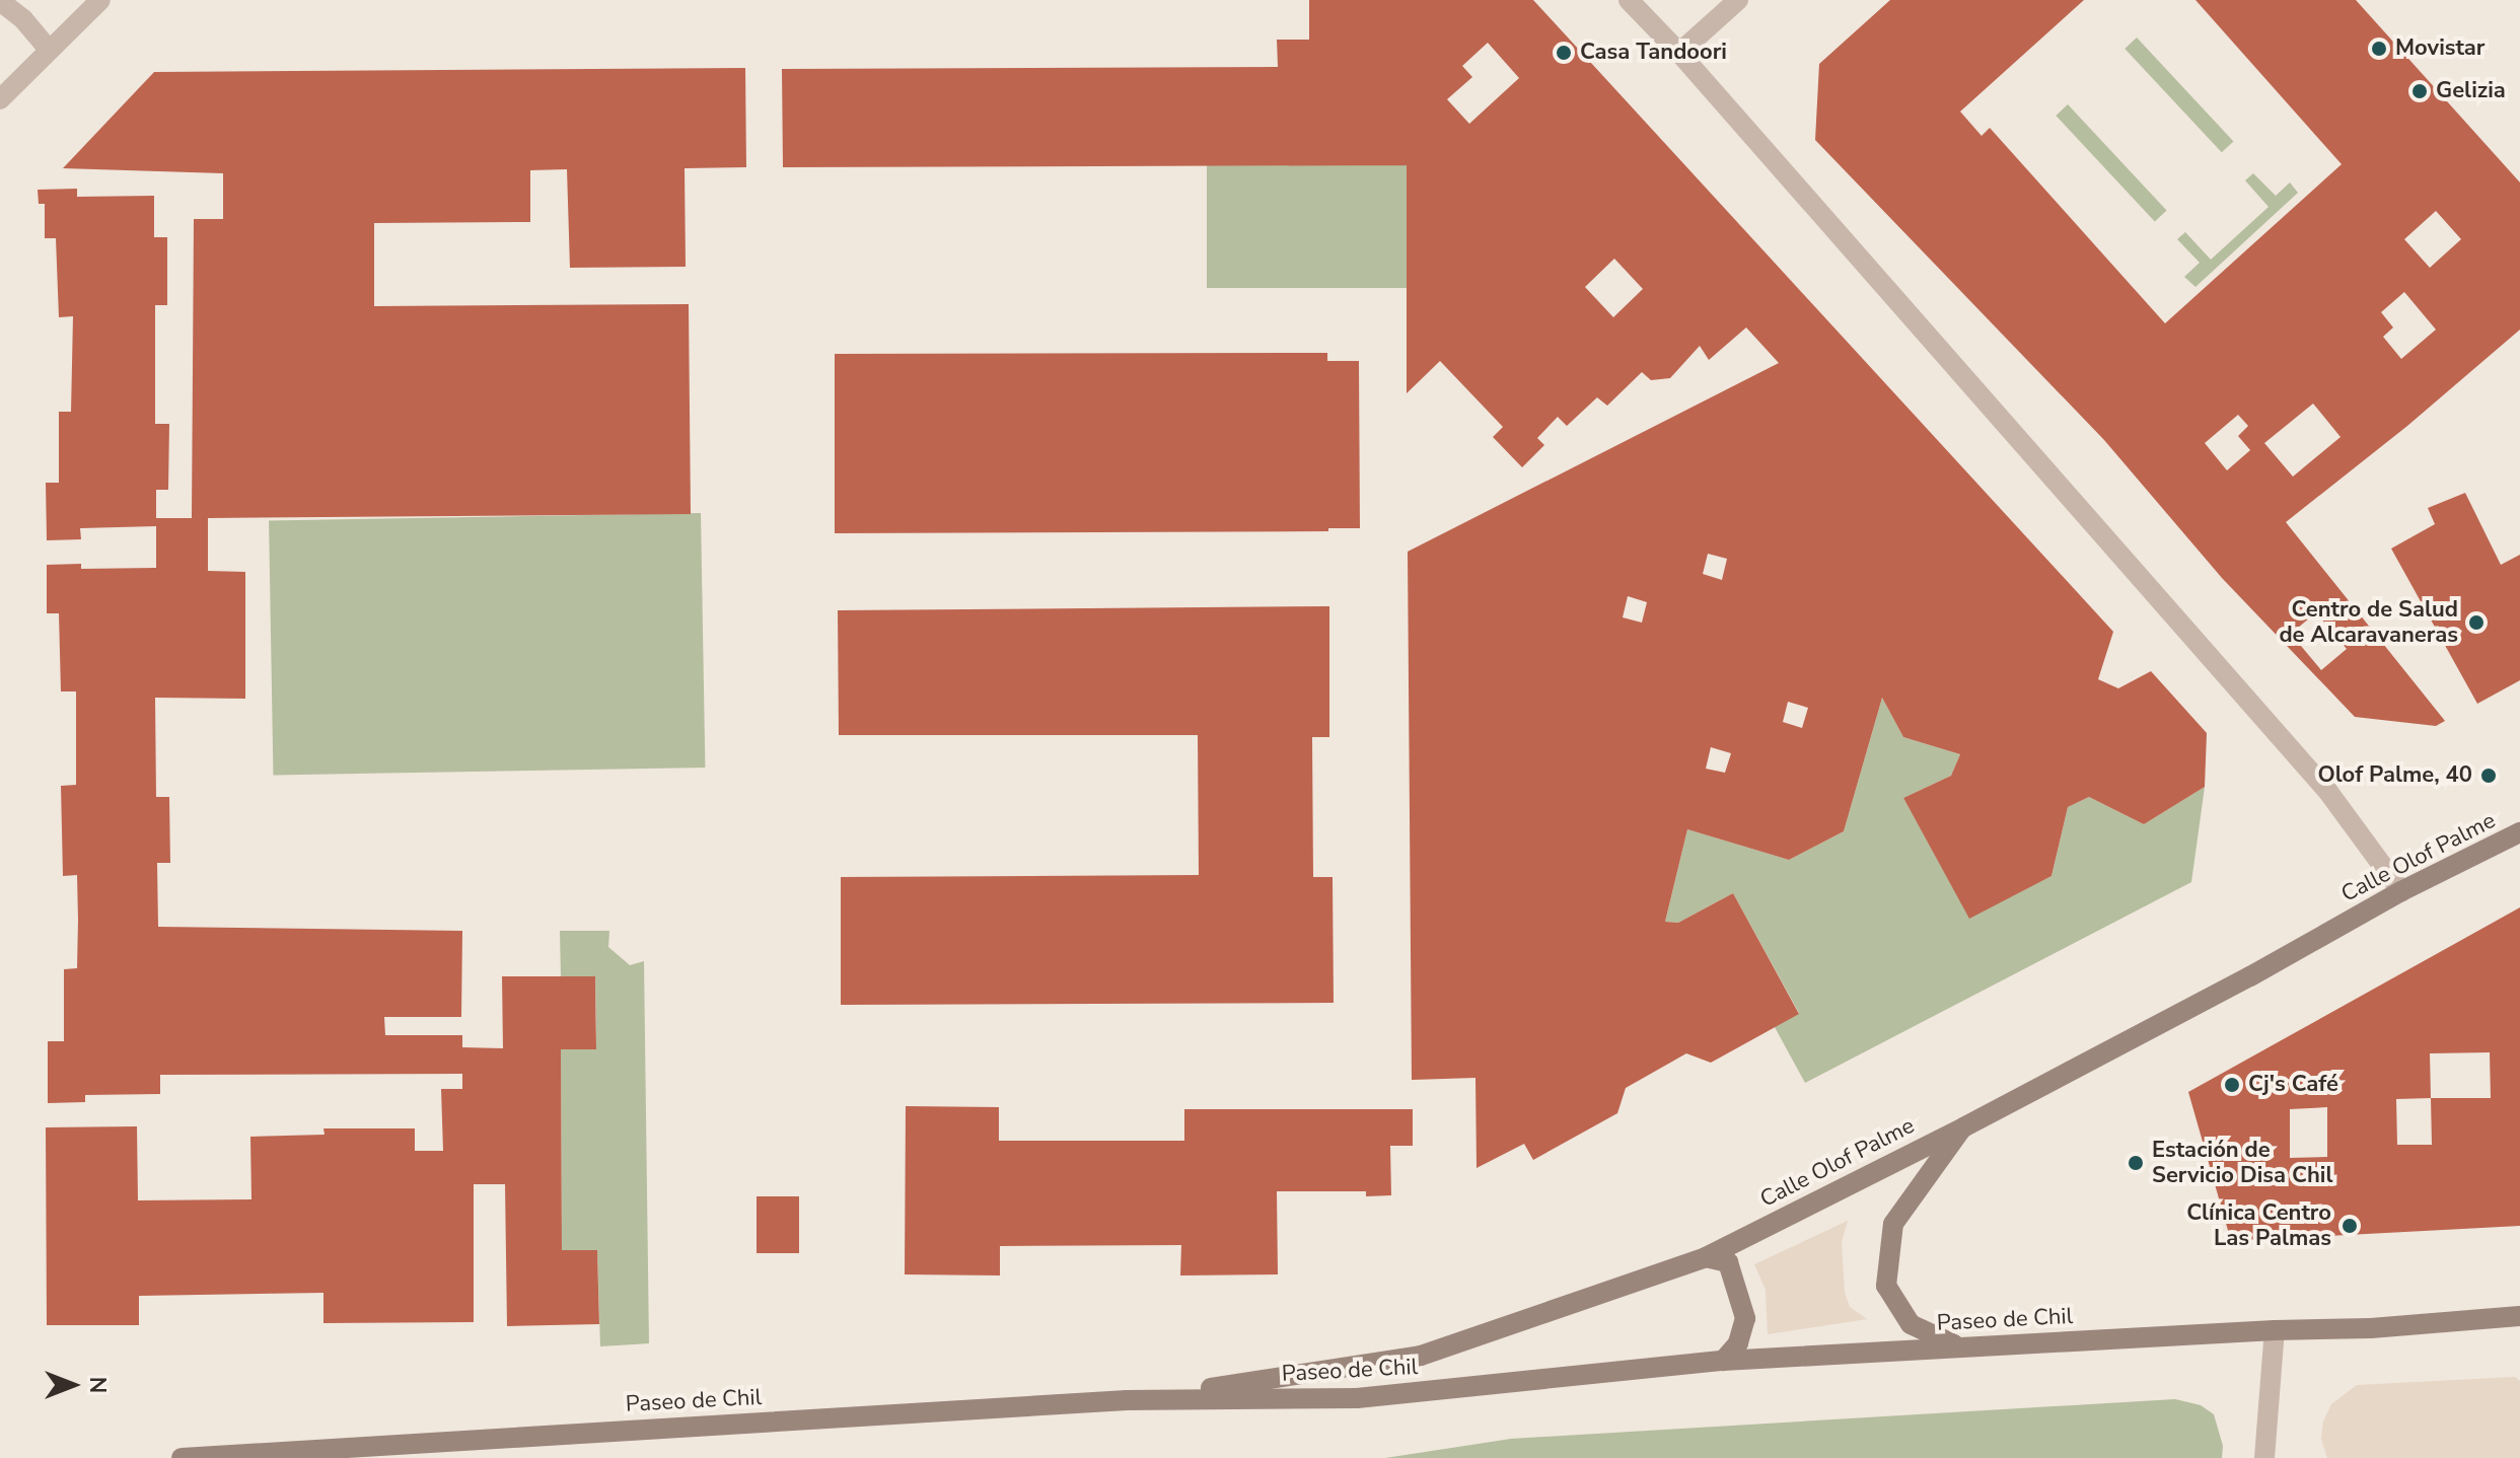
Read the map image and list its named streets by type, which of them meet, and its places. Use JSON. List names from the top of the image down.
{
  "streets": {
    "street": ["Calle Olof Palme", "Paseo de Chil"]
  },
  "crossings": [
    ["Calle Olof Palme", "Paseo de Chil"]
  ],
  "places": [
    "Movistar",
    "Casa Tandoori",
    "Gelizia",
    "Centro de Salud de Alcaravaneras",
    "Olof Palme, 40",
    "Cj's Café",
    "Estación de Servicio Disa Chil",
    "Clínica Centro Las Palmas"
  ],
  "north": "right"
}
